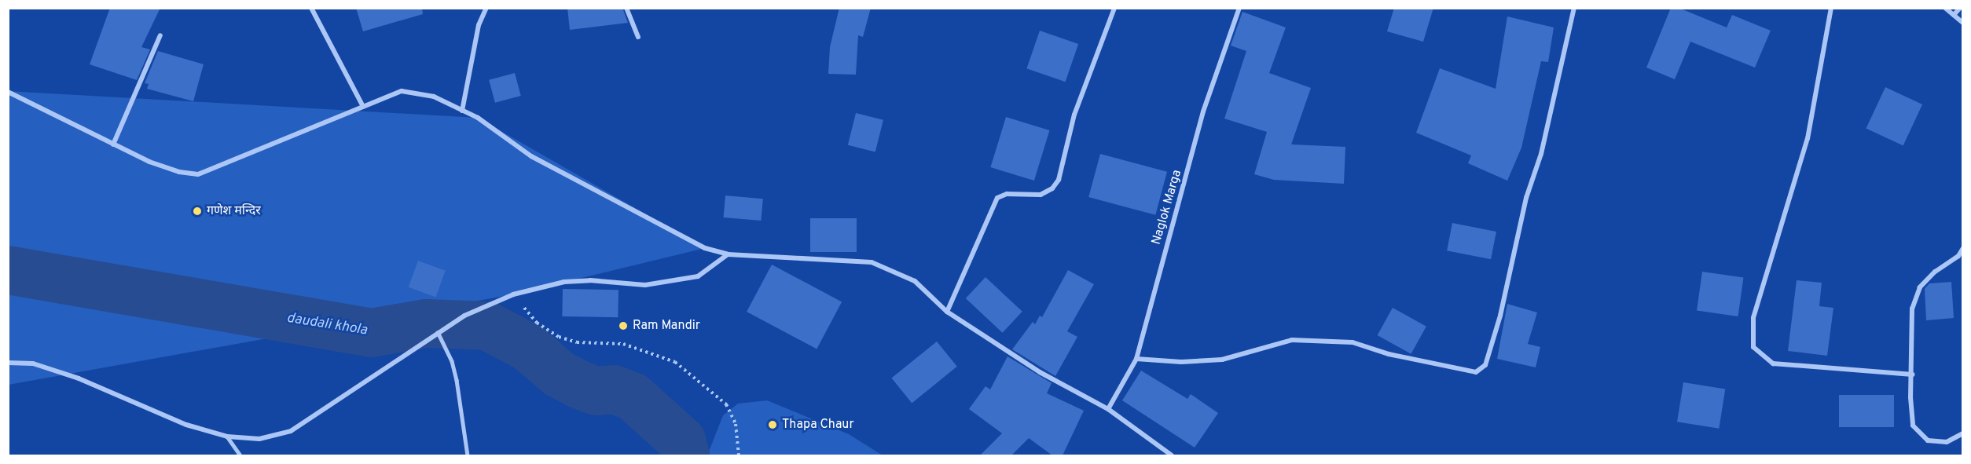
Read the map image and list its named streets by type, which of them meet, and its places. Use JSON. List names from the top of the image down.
{
  "streets": {
    "street": ["Naglok Marga"]
  },
  "water": ["daudali khola"],
  "places": ["गणेश मन्दिर", "Ram Mandir", "Thapa Chaur"]
}
